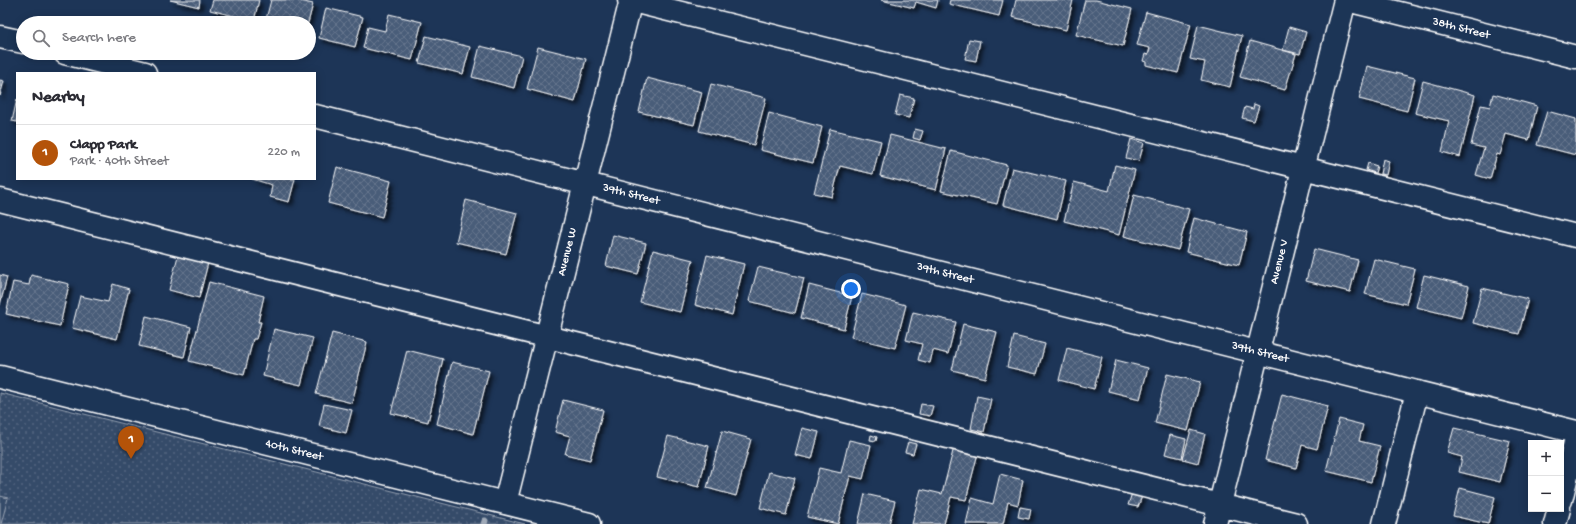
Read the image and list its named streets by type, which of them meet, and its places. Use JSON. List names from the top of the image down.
{
  "streets": {
    "street": [
      "38th Street",
      "39th Street",
      "Avenue W",
      "Avenue V",
      "40th Street"
    ]
  },
  "crossings": [
    ["38th Street", "Avenue V"],
    ["39th Street", "Avenue W"],
    ["39th Street", "Avenue V"],
    ["Avenue W", "40th Street"]
  ],
  "page": {
    "search": "Search here",
    "heading": "Nearby",
    "list": [
      {
        "mark": "1",
        "name": "Clapp Park",
        "note": "Park · 40th Street",
        "value": "220 m"
      }
    ],
    "pins": "1",
    "map_buttons": ["+", "−"]
  }
}
